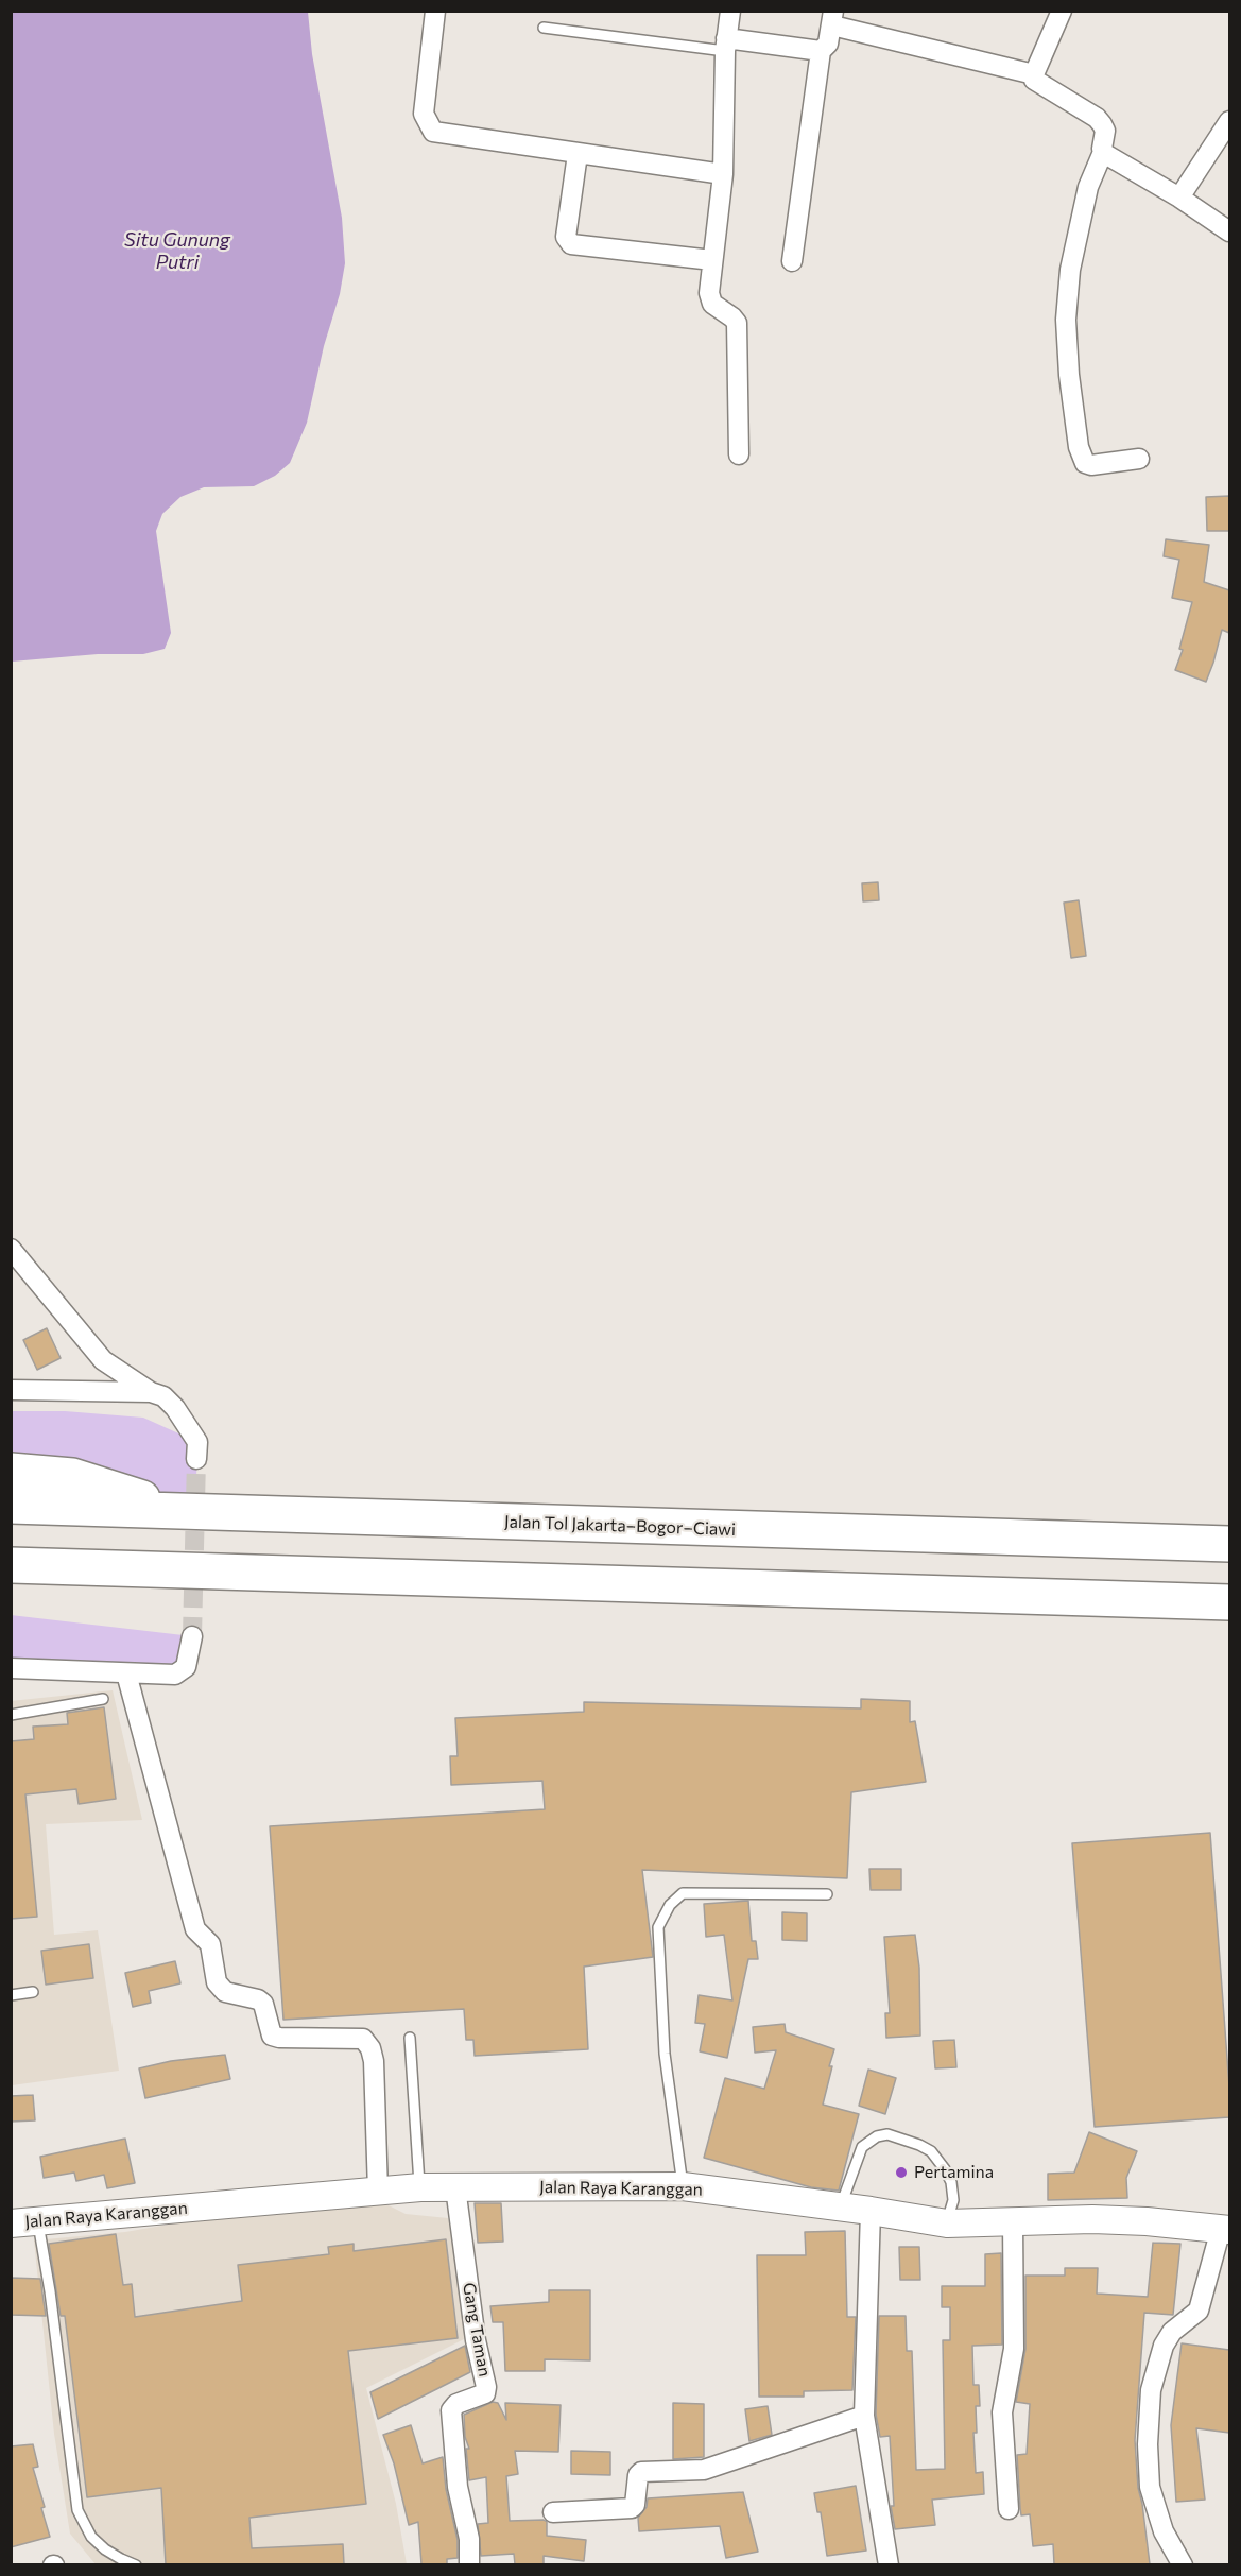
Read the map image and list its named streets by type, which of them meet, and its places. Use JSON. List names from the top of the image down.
{
  "streets": {
    "highway": ["Jalan Tol Jakarta–Bogor–Ciawi"],
    "street": ["Jalan Raya Karanggan", "Gang Taman"]
  },
  "crossings": [
    ["Jalan Raya Karanggan", "Gang Taman"]
  ],
  "water": ["Situ Gunung Putri"],
  "places": ["Pertamina"]
}
